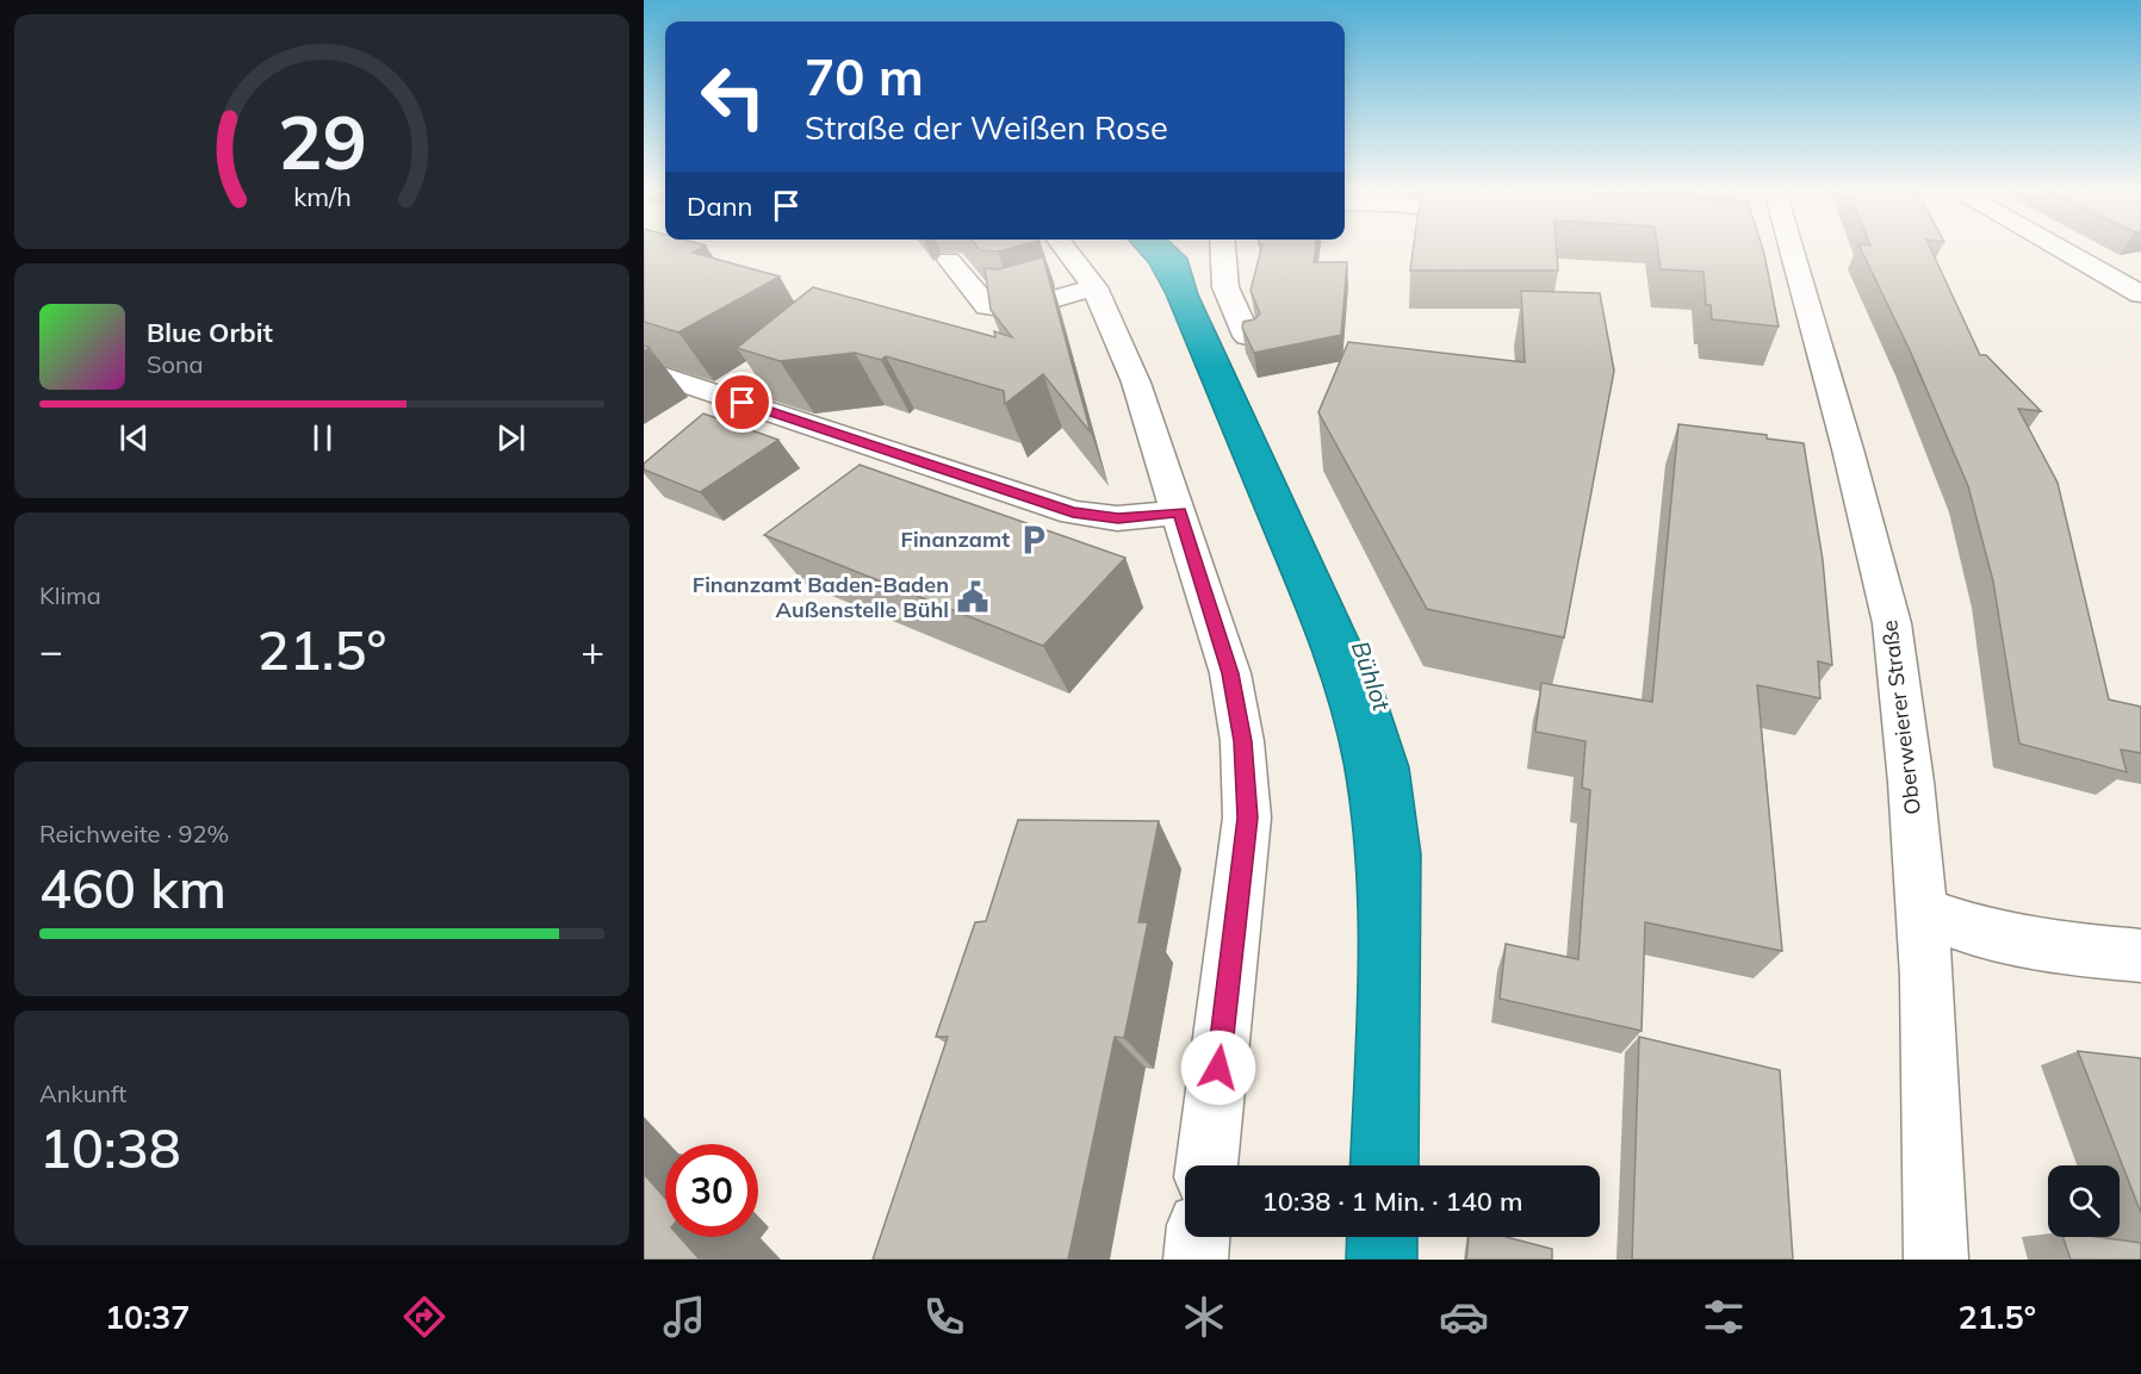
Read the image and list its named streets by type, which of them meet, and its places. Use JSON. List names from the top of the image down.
{
  "streets": {
    "street": ["Oberweierer Straße"]
  },
  "water": ["Bühlot"],
  "places": {
    "parking": ["Finanzamt"],
    "public building": ["Finanzamt Baden-Baden Außenstelle Bühl"]
  },
  "page": {
    "turn": ["70 m", "Straße der Weißen Rose"],
    "then": "Dann",
    "song": ["Blue Orbit", "Sona"],
    "tile": [
      "Klima",
      ["Reichweite · 92%", "460 km"],
      ["Ankunft", "10:38"]
    ],
    "heat": ["−", "21.5°", "+"],
    "limit": "30",
    "trip": "10:38 · 1 Min. · 140 m",
    "tabs": ["10:37", "21.5°"],
    "gauge": ["29", "km/h"]
  }
}
